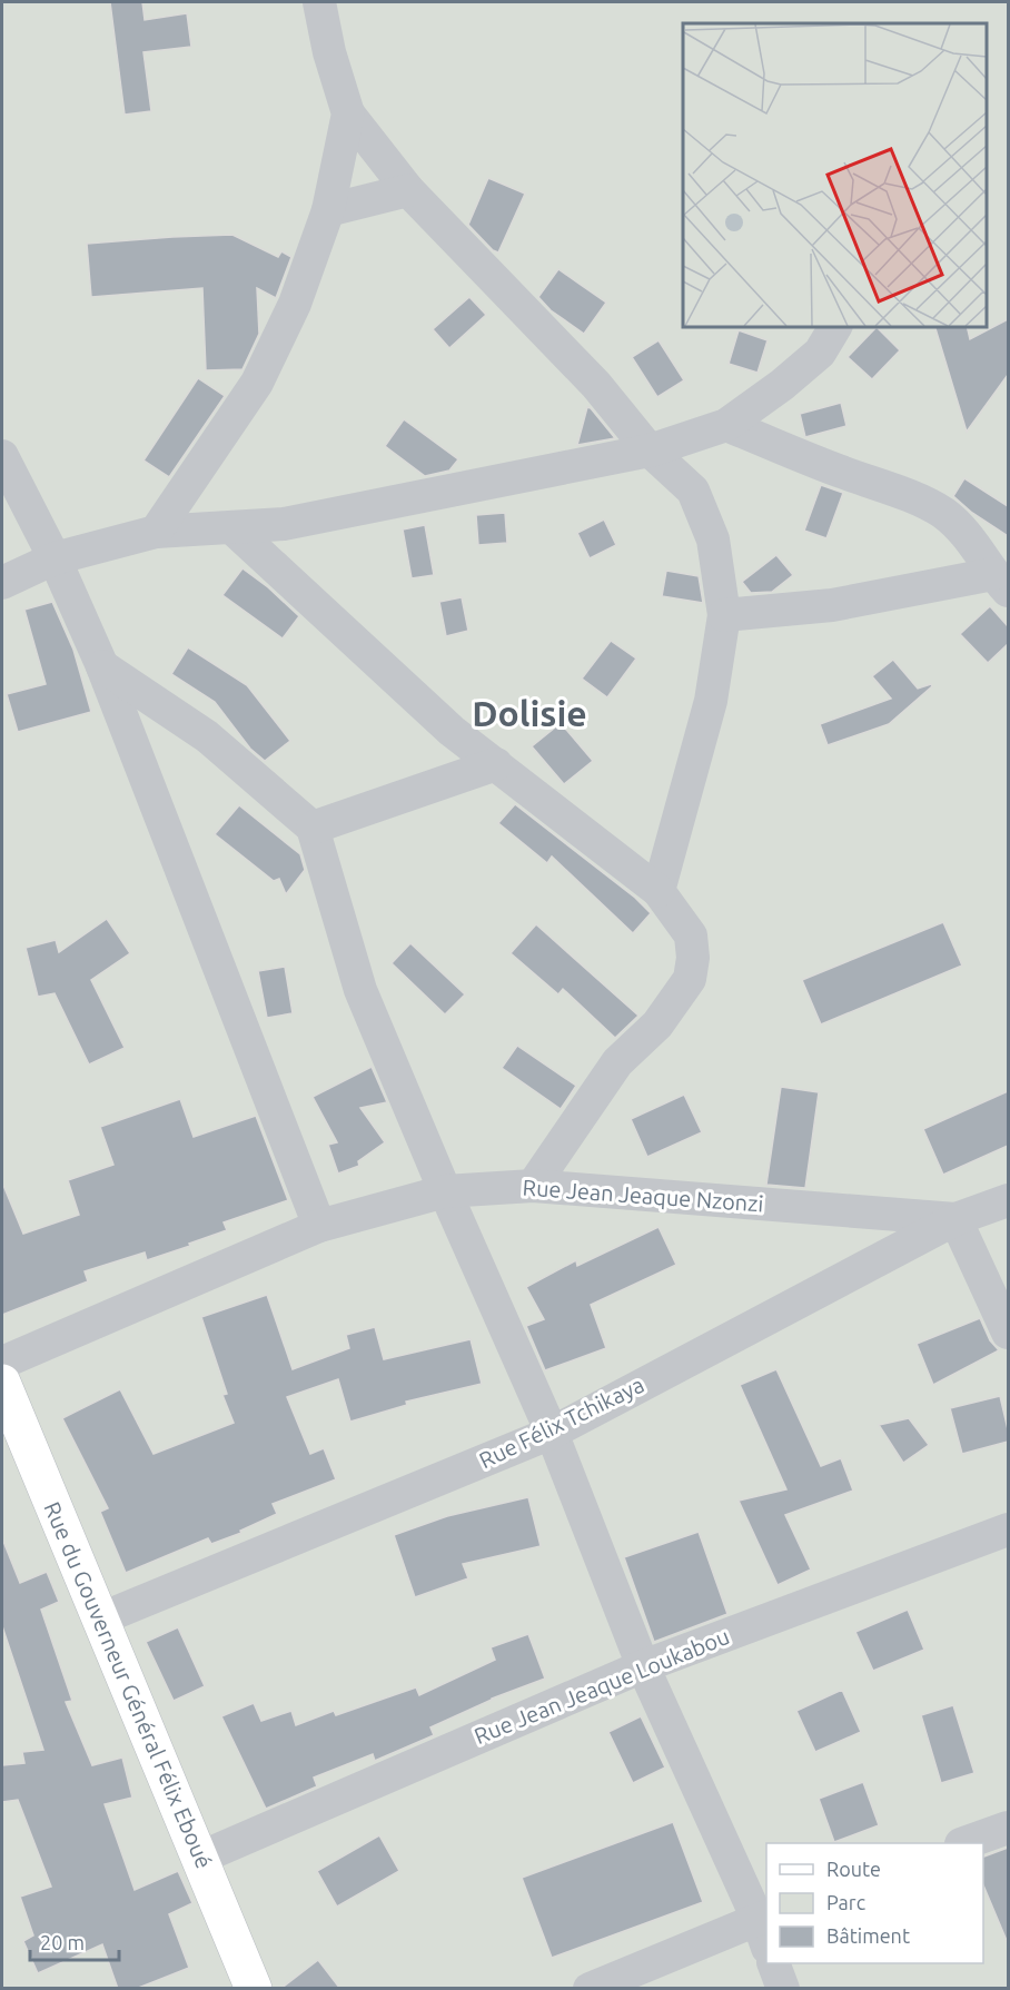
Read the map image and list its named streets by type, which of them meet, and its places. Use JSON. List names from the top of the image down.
{
  "streets": {
    "main road": ["Rue du Gouverneur Général Félix Eboué"],
    "street": ["Rue Jean Jeaque Nzonzi", "Rue Félix Tchikaya", "Rue Jean Jeaque Loukabou"]
  },
  "crossings": [
    ["Rue Jean Jeaque Nzonzi", "Rue Félix Tchikaya"],
    ["Rue Félix Tchikaya", "Rue du Gouverneur Général Félix Eboué"],
    ["Rue du Gouverneur Général Félix Eboué", "Rue Jean Jeaque Loukabou"]
  ],
  "districts": ["Dolisie"],
  "legend": ["Route", "Parc", "Bâtiment"],
  "scale_bar": "20 m"
}
